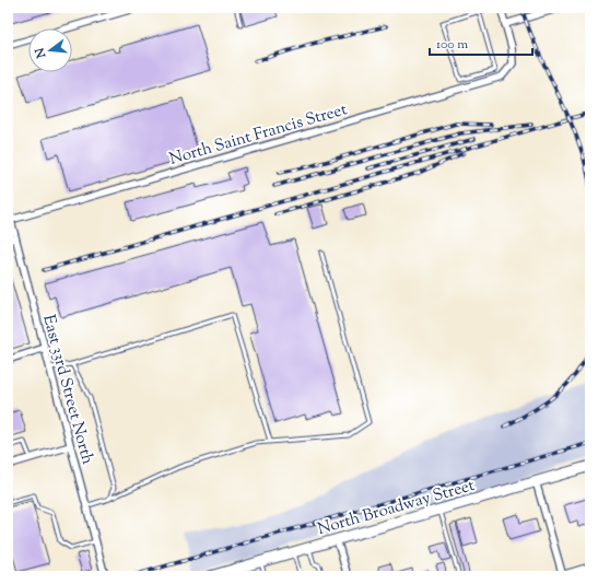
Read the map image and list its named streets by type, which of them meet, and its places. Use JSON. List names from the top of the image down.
{
  "streets": {
    "main road": ["North Broadway Street"],
    "street": ["North Saint Francis Street", "East 33rd Street North"]
  },
  "crossings": [
    ["North Saint Francis Street", "East 33rd Street North"]
  ],
  "scale_bar": "100 m",
  "north": "left"
}
